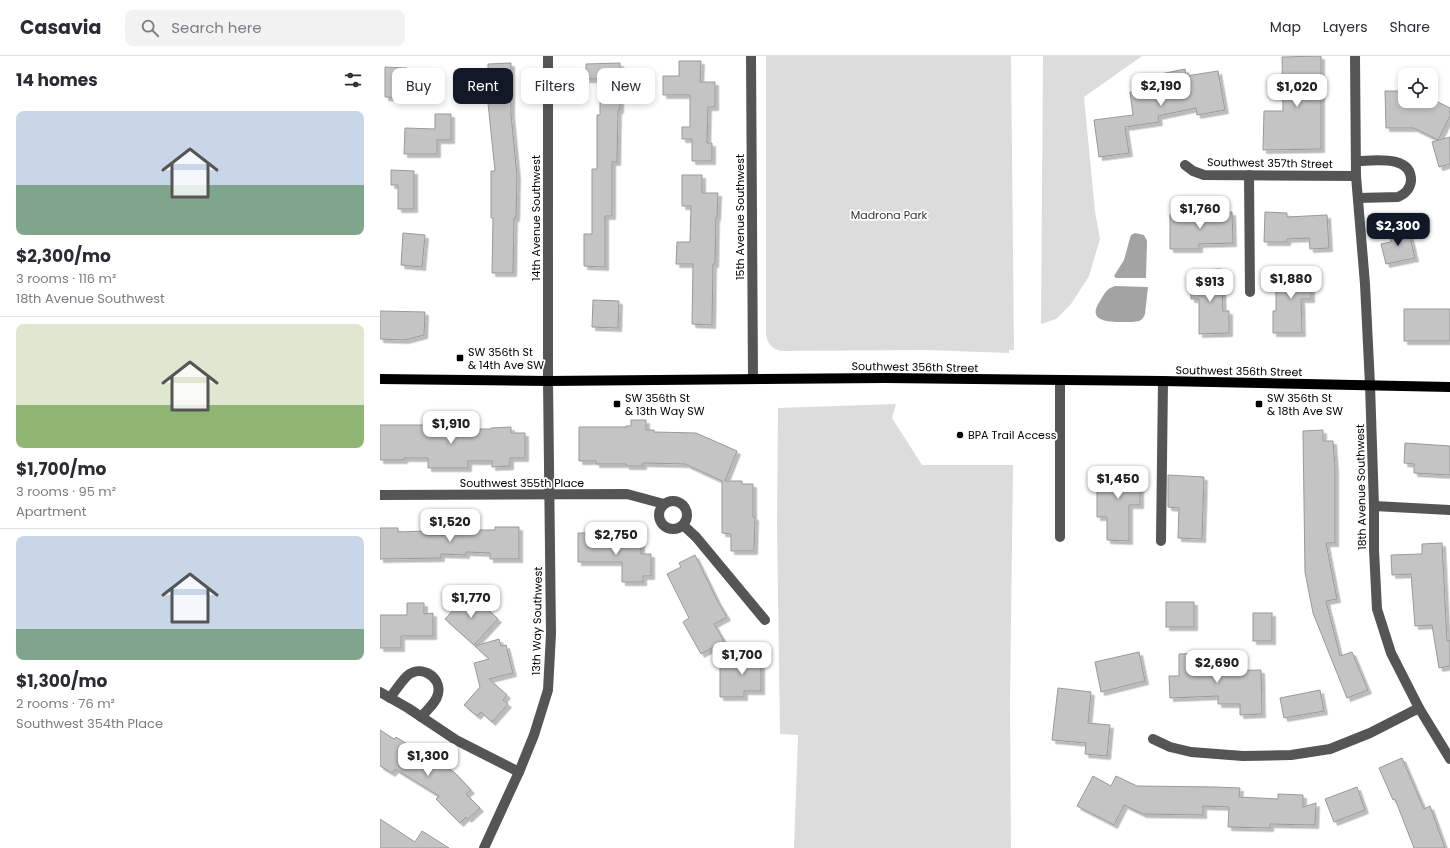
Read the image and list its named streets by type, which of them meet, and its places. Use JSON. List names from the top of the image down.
{
  "streets": {
    "main road": ["Southwest 356th Street"],
    "street": [
      "Southwest 357th Street",
      "15th Avenue Southwest",
      "14th Avenue Southwest",
      "Southwest 355th Place",
      "18th Avenue Southwest",
      "13th Way Southwest"
    ]
  },
  "crossings": [
    ["Southwest 357th Street", "18th Avenue Southwest"],
    ["15th Avenue Southwest", "Southwest 356th Street"],
    ["14th Avenue Southwest", "Southwest 356th Street"],
    ["14th Avenue Southwest", "13th Way Southwest"],
    ["Southwest 356th Street", "18th Avenue Southwest"],
    ["Southwest 356th Street", "13th Way Southwest"],
    ["Southwest 355th Place", "13th Way Southwest"]
  ],
  "parks": ["Madrona Park"],
  "places": {
    "transit": ["SW 356th St & 14th Ave SW", "SW 356th St & 13th Way SW", "SW 356th St & 18th Ave SW"],
    "other": ["BPA Trail Access"]
  },
  "page": {
    "header": "Casavia",
    "search": "Search here",
    "nav": ["Map", "Layers", "Share"],
    "heading": "14 homes",
    "chip": [
      "Buy",
      "Rent",
      "Filters",
      "New"
    ],
    "price": [
      "$2,190",
      "$1,020",
      "$1,760",
      "$2,300",
      "$1,880",
      "$913",
      "$1,910",
      "$1,450",
      "$1,520",
      "$2,750",
      "$1,770",
      "$1,700",
      "$2,690",
      "$1,300"
    ],
    "list": [
      {
        "name": "$2,300/mo",
        "note": "3 rooms · 116 m² · 18th Avenue Southwest"
      },
      {
        "name": "$1,700/mo",
        "note": "3 rooms · 95 m² · Apartment"
      },
      {
        "name": "$1,300/mo",
        "note": "2 rooms · 76 m² · Southwest 354th Place"
      }
    ]
  }
}
